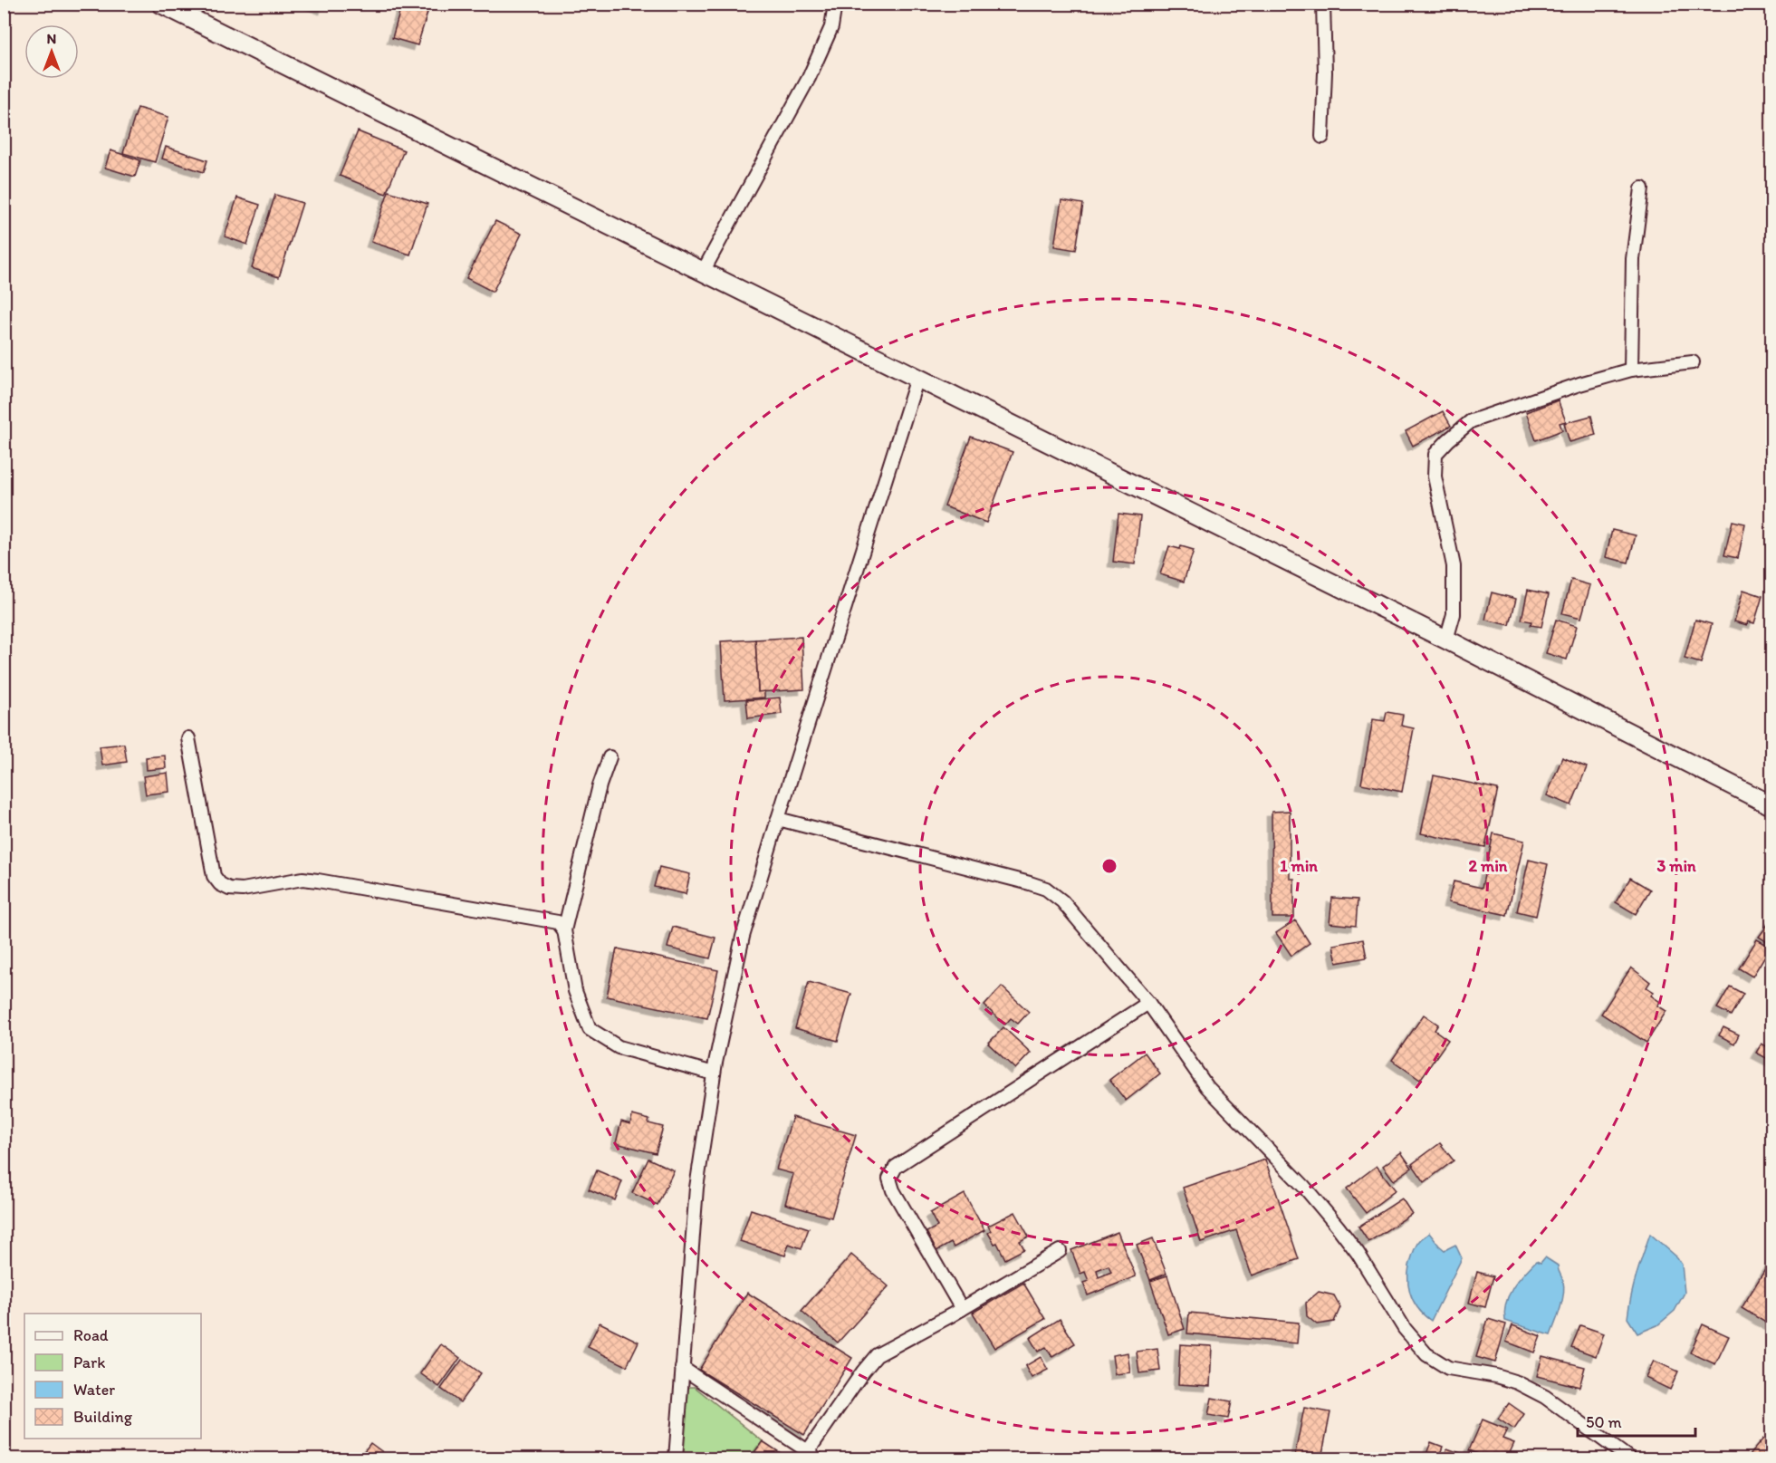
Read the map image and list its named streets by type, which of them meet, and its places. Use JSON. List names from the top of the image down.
{
  "legend": [
    "Road",
    "Park",
    "Water",
    "Building"
  ],
  "scale_bar": "50 m",
  "north": "top",
  "rings": ["1 min", "2 min", "3 min"]
}
